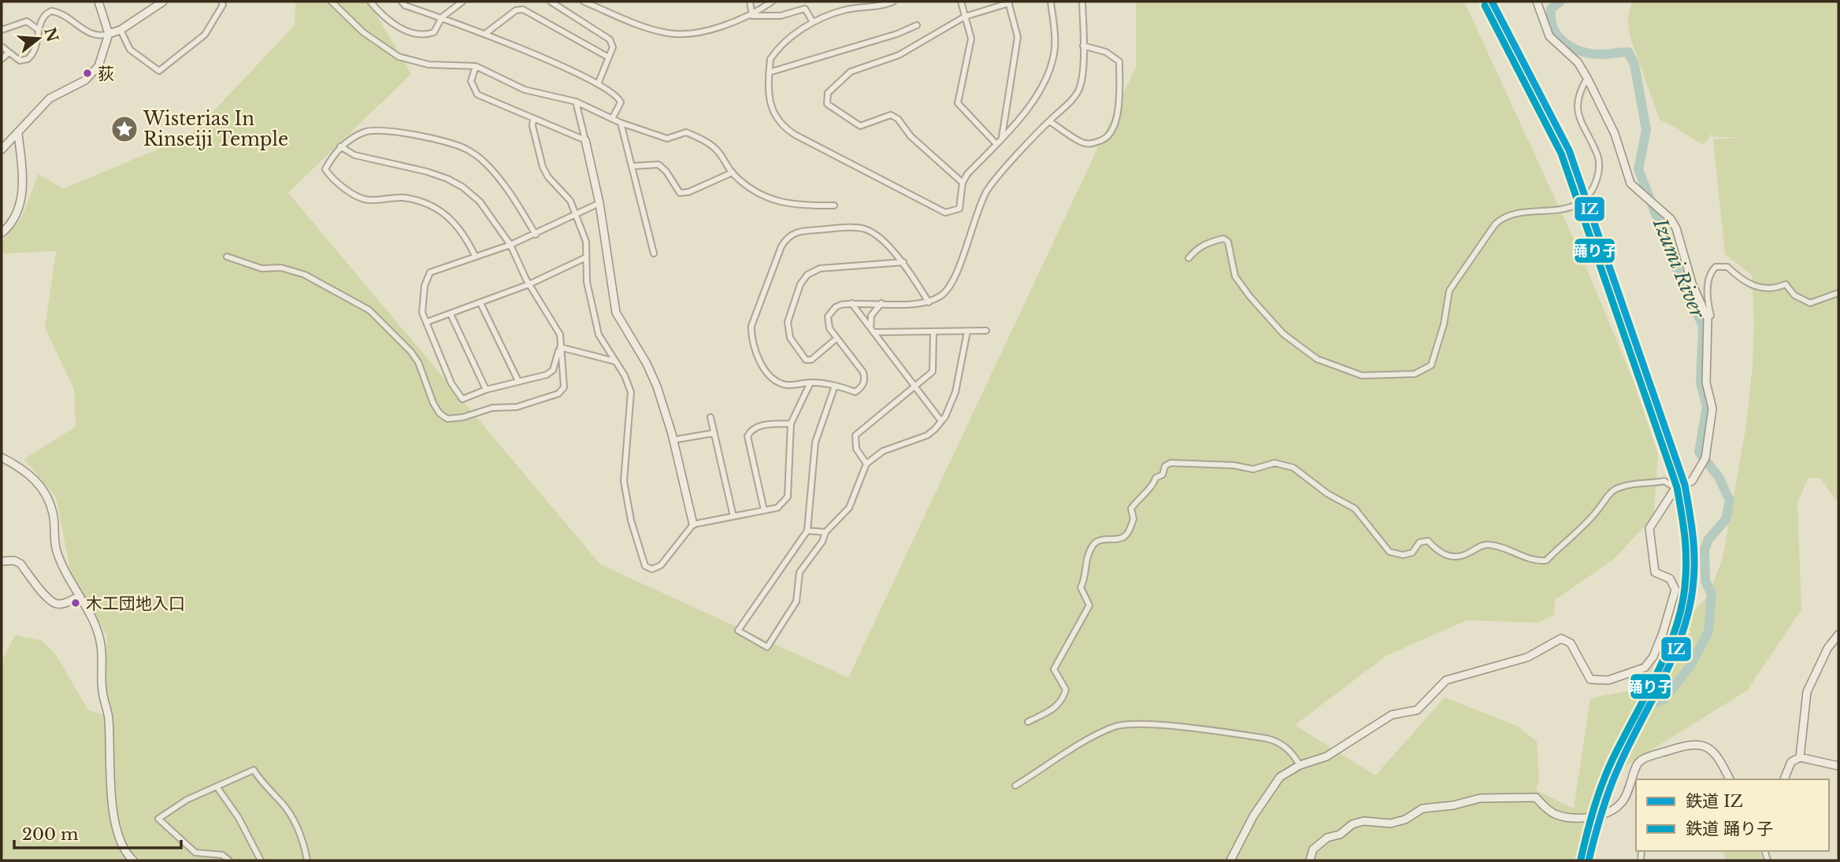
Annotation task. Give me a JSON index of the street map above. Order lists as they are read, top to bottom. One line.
{"water":["Izumi River"],"places":{"other":["荻","木工団地入口"],"place":["Wisterias In Rinseiji Temple"]},"lines":["rail line IZ","rail line 踊り子"],"legend":["鉄道 IZ","鉄道 踊り子"],"scale_bar":"200 m","north":"right"}
